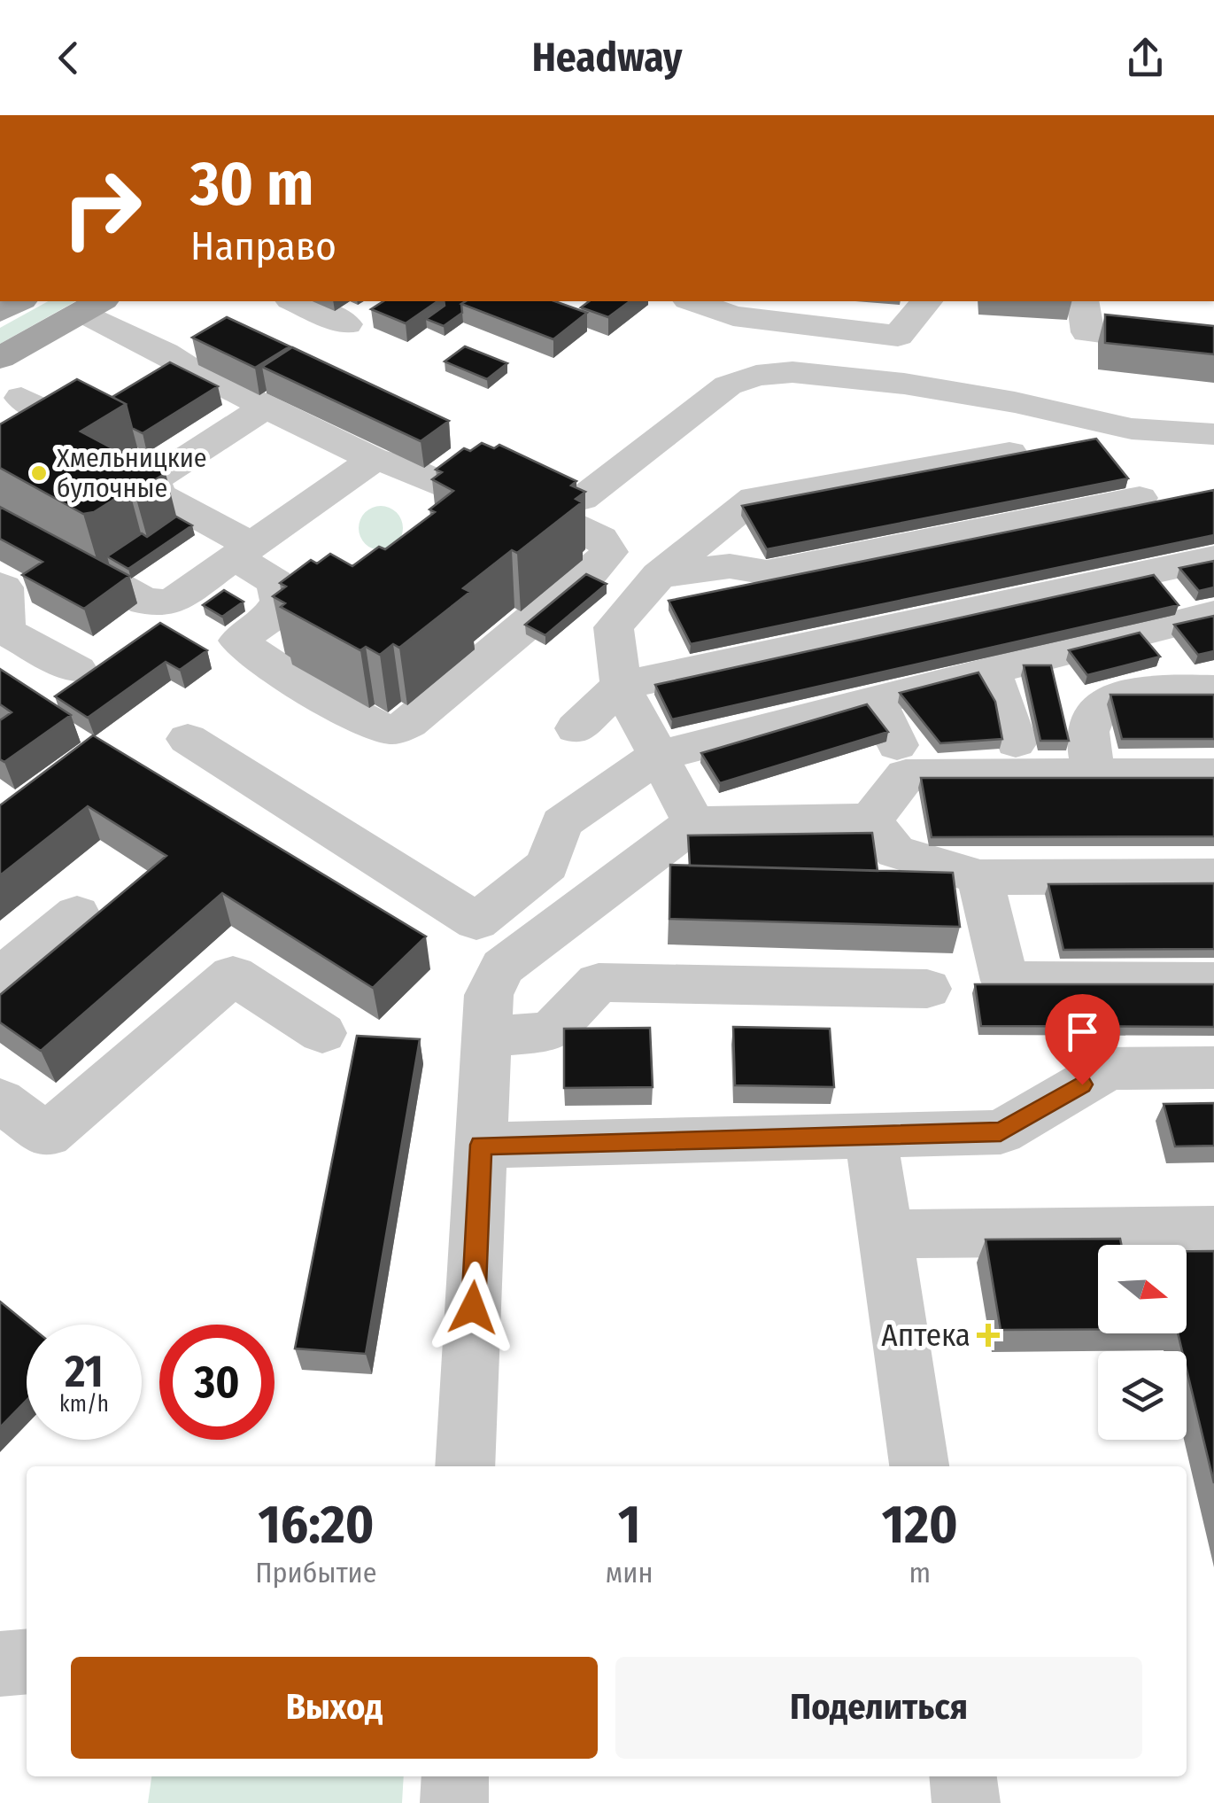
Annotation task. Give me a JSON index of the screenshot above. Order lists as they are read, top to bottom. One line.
{"places":{"other":["Хмельницкие булочные"],"health":["Аптека"]},"north":"right","page":{"header":"Headway","turn":["30 m","Направо"],"speed":"21 km/h","limit":"30","eta":["16:20","Прибытие","1","мин","120","m"],"buttons":["Выход","Поделиться"]}}
